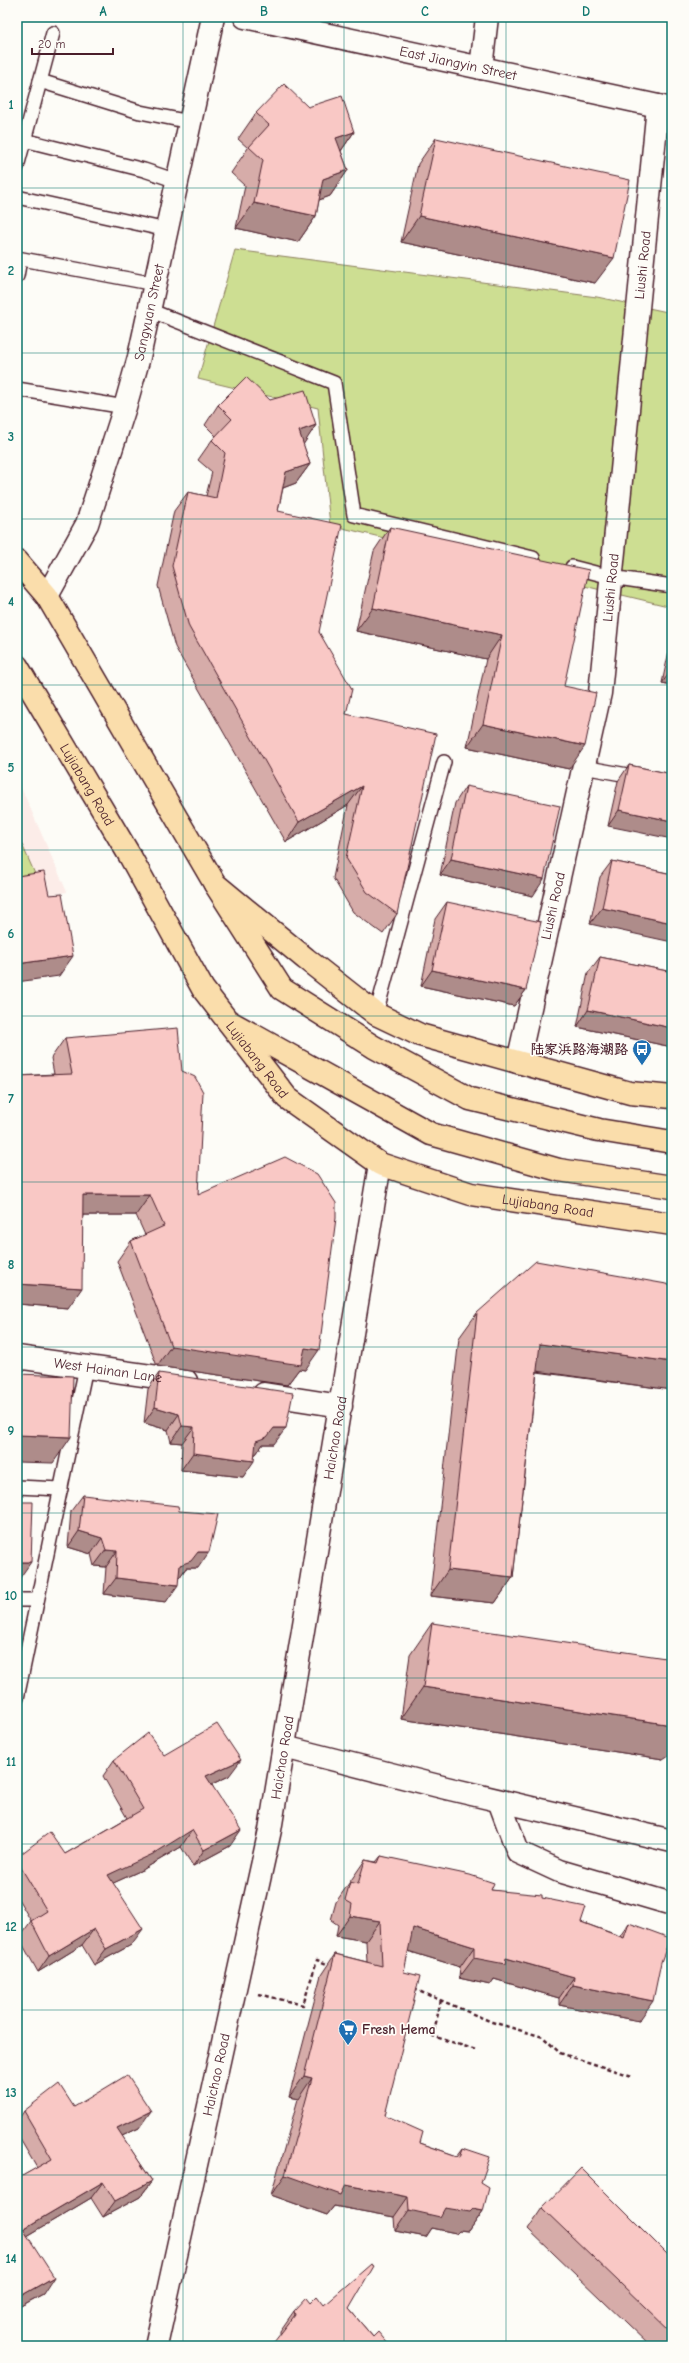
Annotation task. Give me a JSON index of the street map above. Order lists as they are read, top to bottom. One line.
{"streets":{"main road":["Lujiabang Road"],"street":["East Jiangyin Street","Liushi Road","Sangyuan Street","West Hainan Lane","Haichao Road"]},"crossings":[["East Jiangyin Street","Liushi Road"],["Lujiabang Road","Haichao Road"]],"places":{"bus stop":["陆家浜路海潮路"],"supermarket":["Fresh Hema"]},"scale_bar":"20 m","grid":{"columns":["A","B","C","D"],"rows":["1","2","3","4","5","6","7","8","9","10","11","12","13","14"]}}
